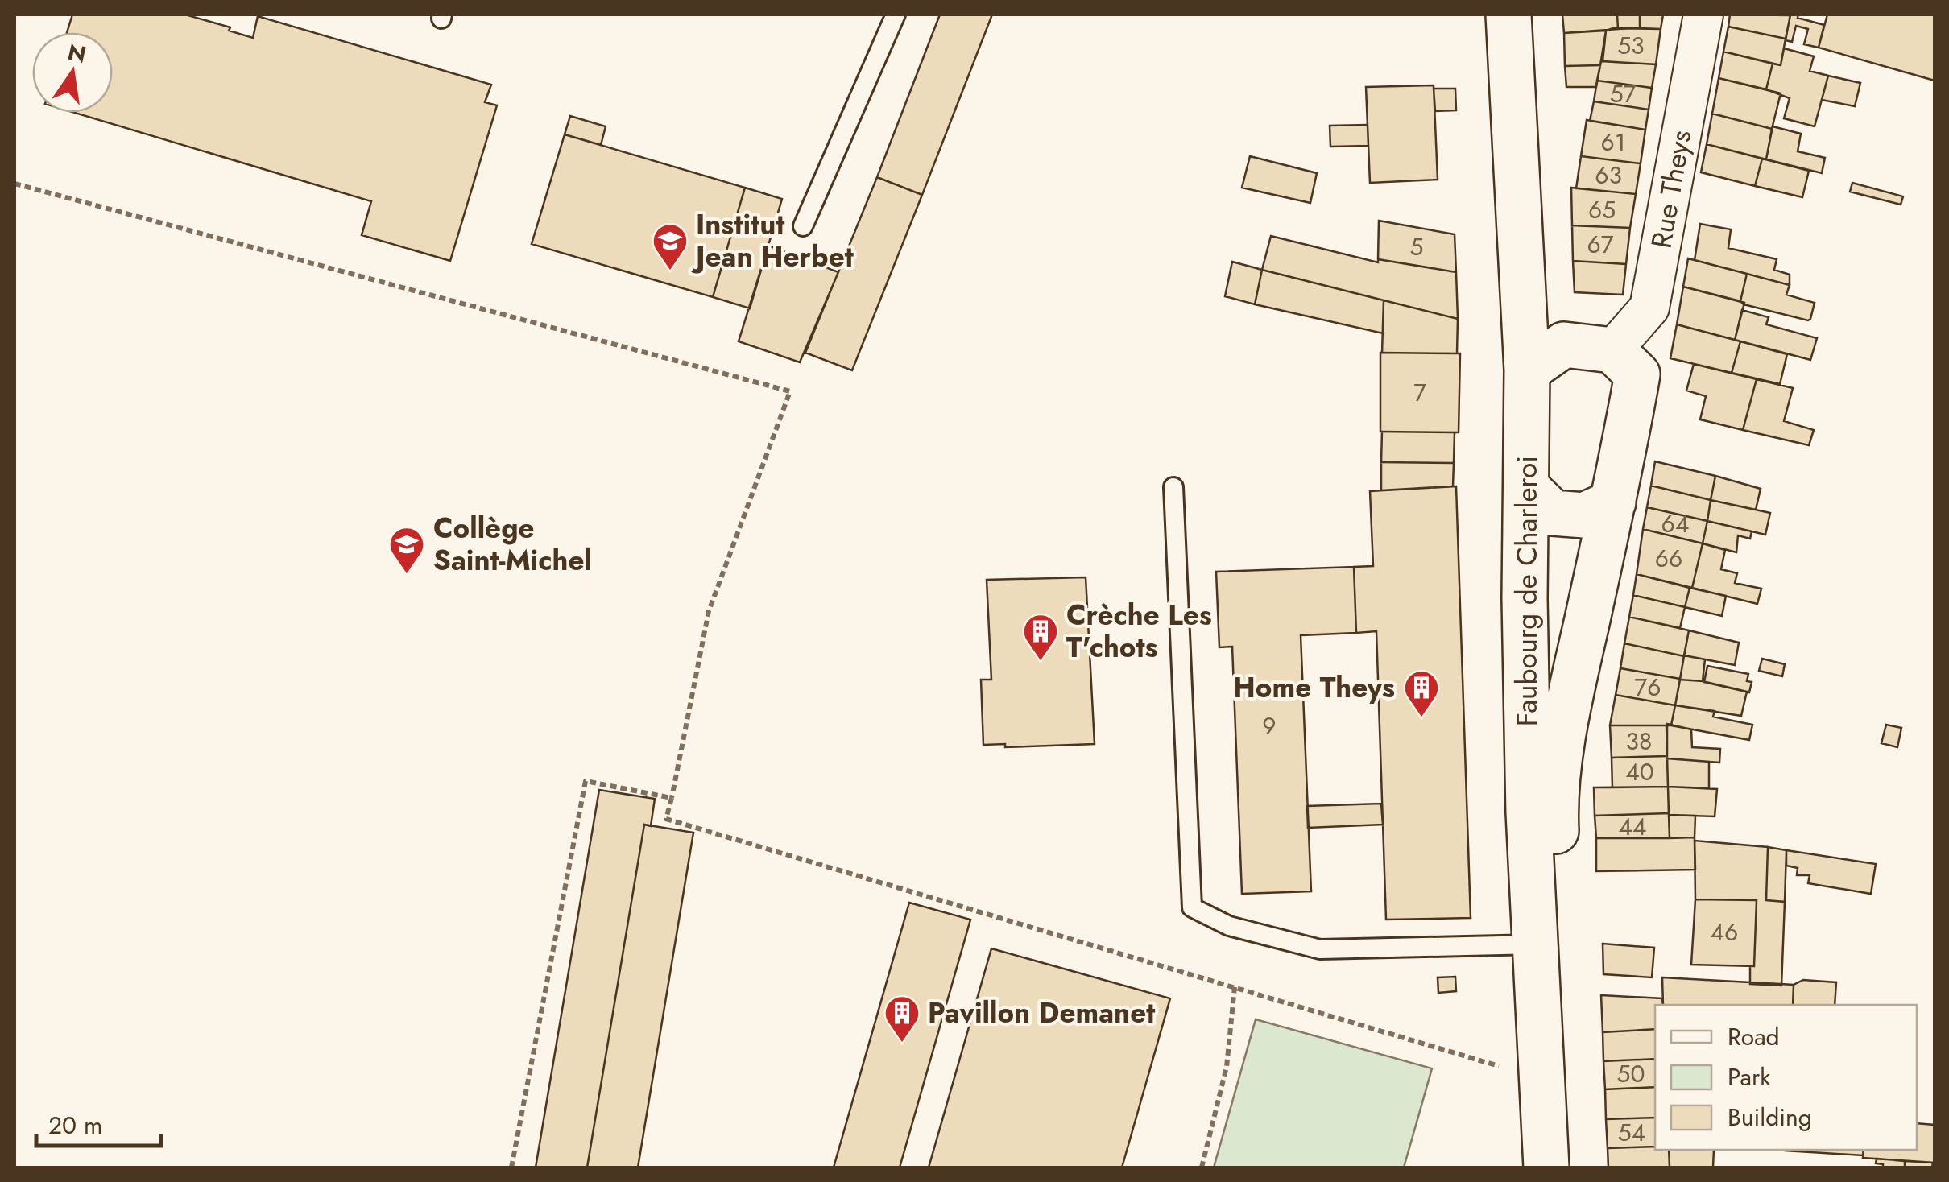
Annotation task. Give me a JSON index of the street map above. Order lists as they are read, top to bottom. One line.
{"streets":{"main road":["Faubourg de Charleroi"],"street":["Rue Theys"]},"places":{"school or university":["Institut Jean Herbet","Collège Saint-Michel"],"building":["Crèche Les T'chots","Home Theys","Pavillon Demanet"]},"house_numbers":["53","57","61","63","65","67","5","7","64","66","76","9","38","40","44","46","50","54"],"legend":["Road","Park","Building"],"scale_bar":"20 m","north":"top"}
